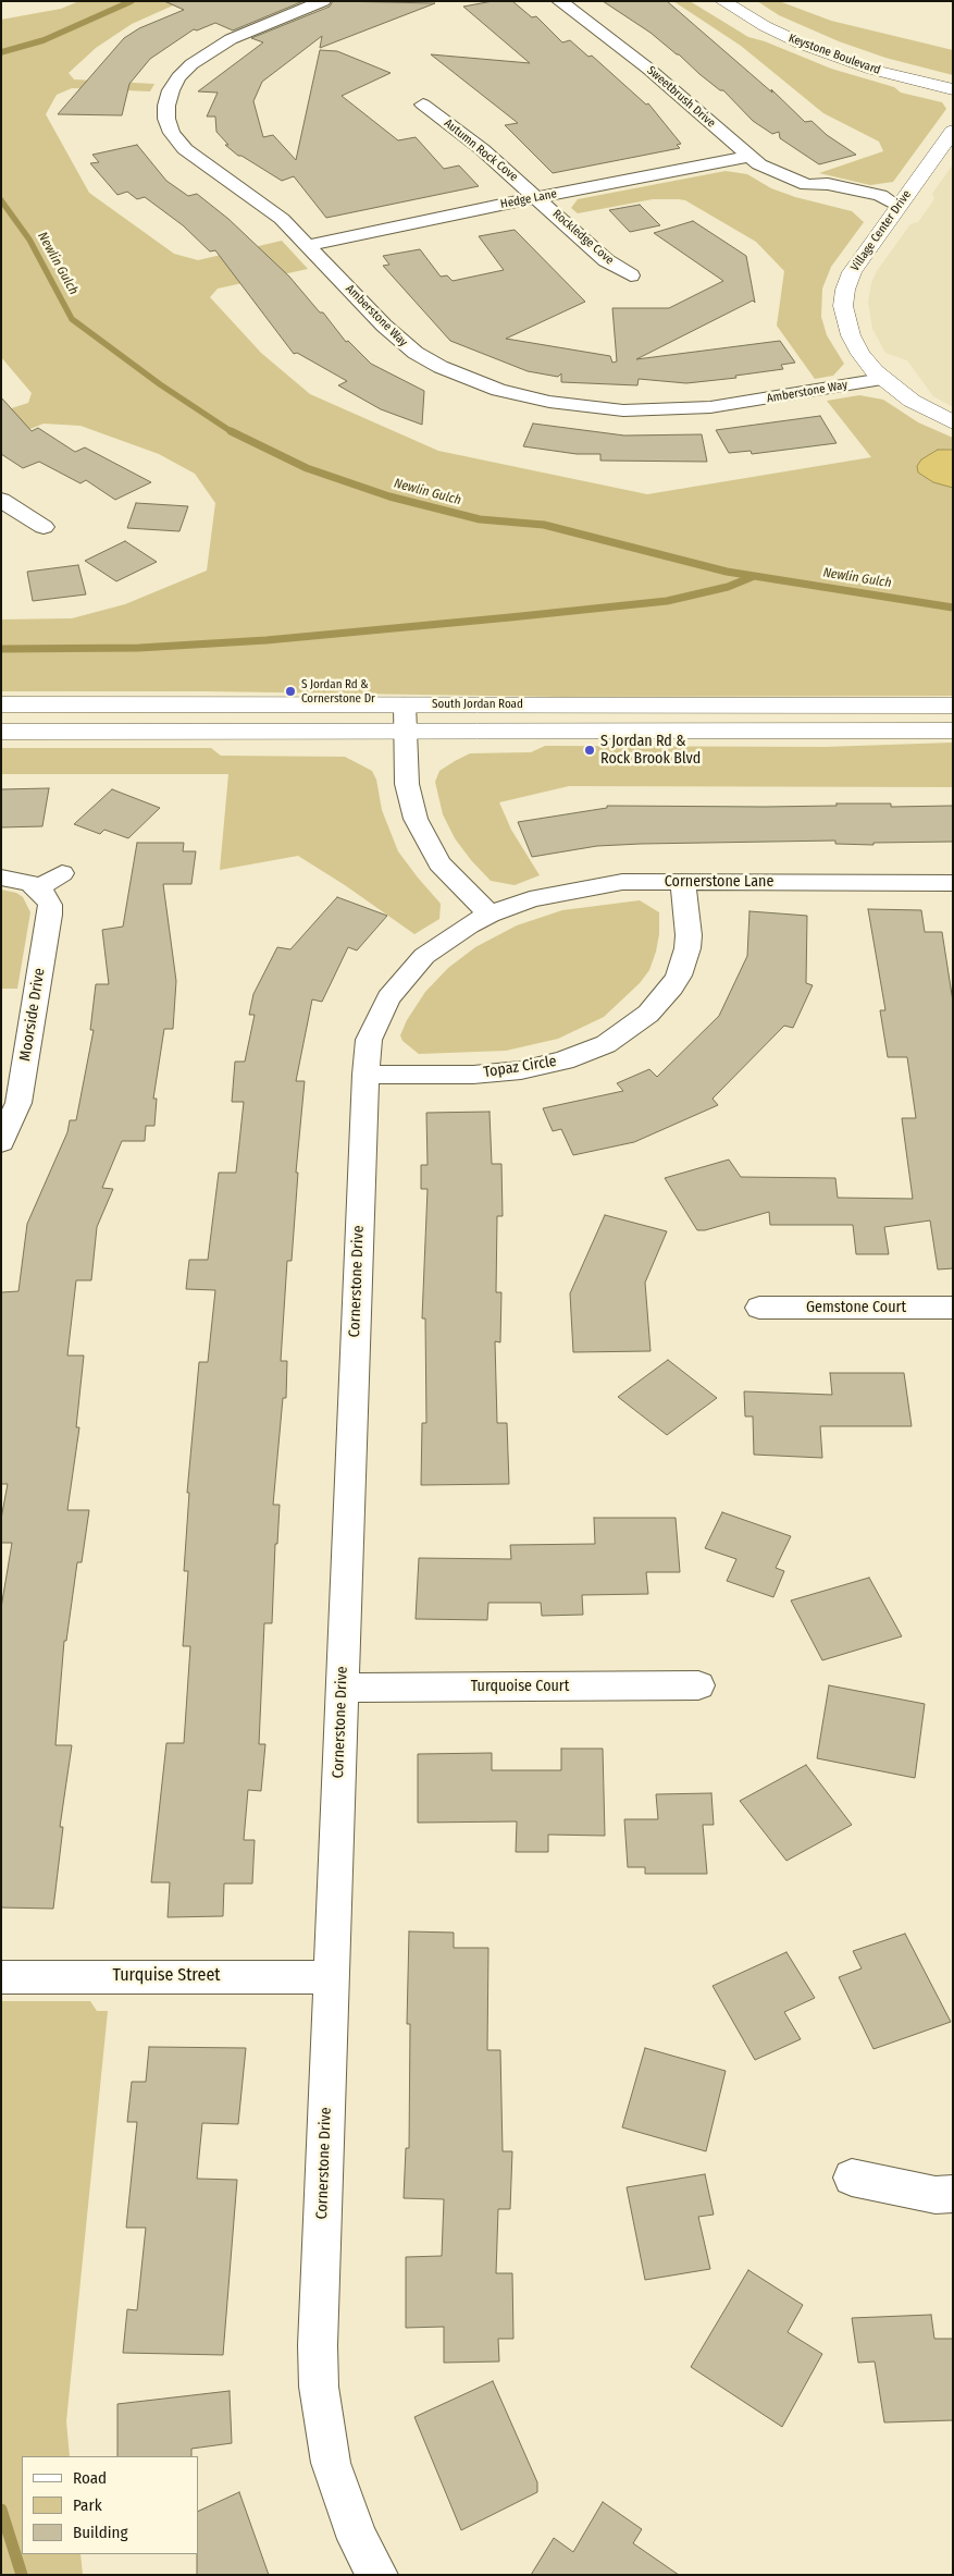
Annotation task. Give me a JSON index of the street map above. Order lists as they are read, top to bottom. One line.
{"streets":{"main road":["Keystone Boulevard","Village Center Drive","South Jordan Road"],"street":["Sweetbrush Drive","Autumn Rock Cove","Hedge Lane","Rockledge Cove","Amberstone Way","Cornerstone Lane","Moorside Drive","Topaz Circle","Cornerstone Drive","Gemstone Court","Turquoise Court","Turquise Street"]},"crossings":[["Sweetbrush Drive","Hedge Lane"],["Sweetbrush Drive","Village Center Drive"],["Autumn Rock Cove","Hedge Lane"],["Autumn Rock Cove","Rockledge Cove"],["Hedge Lane","Rockledge Cove"],["Hedge Lane","Amberstone Way"],["Village Center Drive","Amberstone Way"],["Cornerstone Lane","Topaz Circle"],["Cornerstone Lane","Cornerstone Drive"],["Topaz Circle","Cornerstone Drive"],["Cornerstone Drive","Turquoise Court"],["Cornerstone Drive","Turquise Street"]],"water":["Newlin Gulch"],"places":["S Jordan Rd & Cornerstone Dr","S Jordan Rd & Rock Brook Blvd"],"legend":["Road","Park","Building"]}
